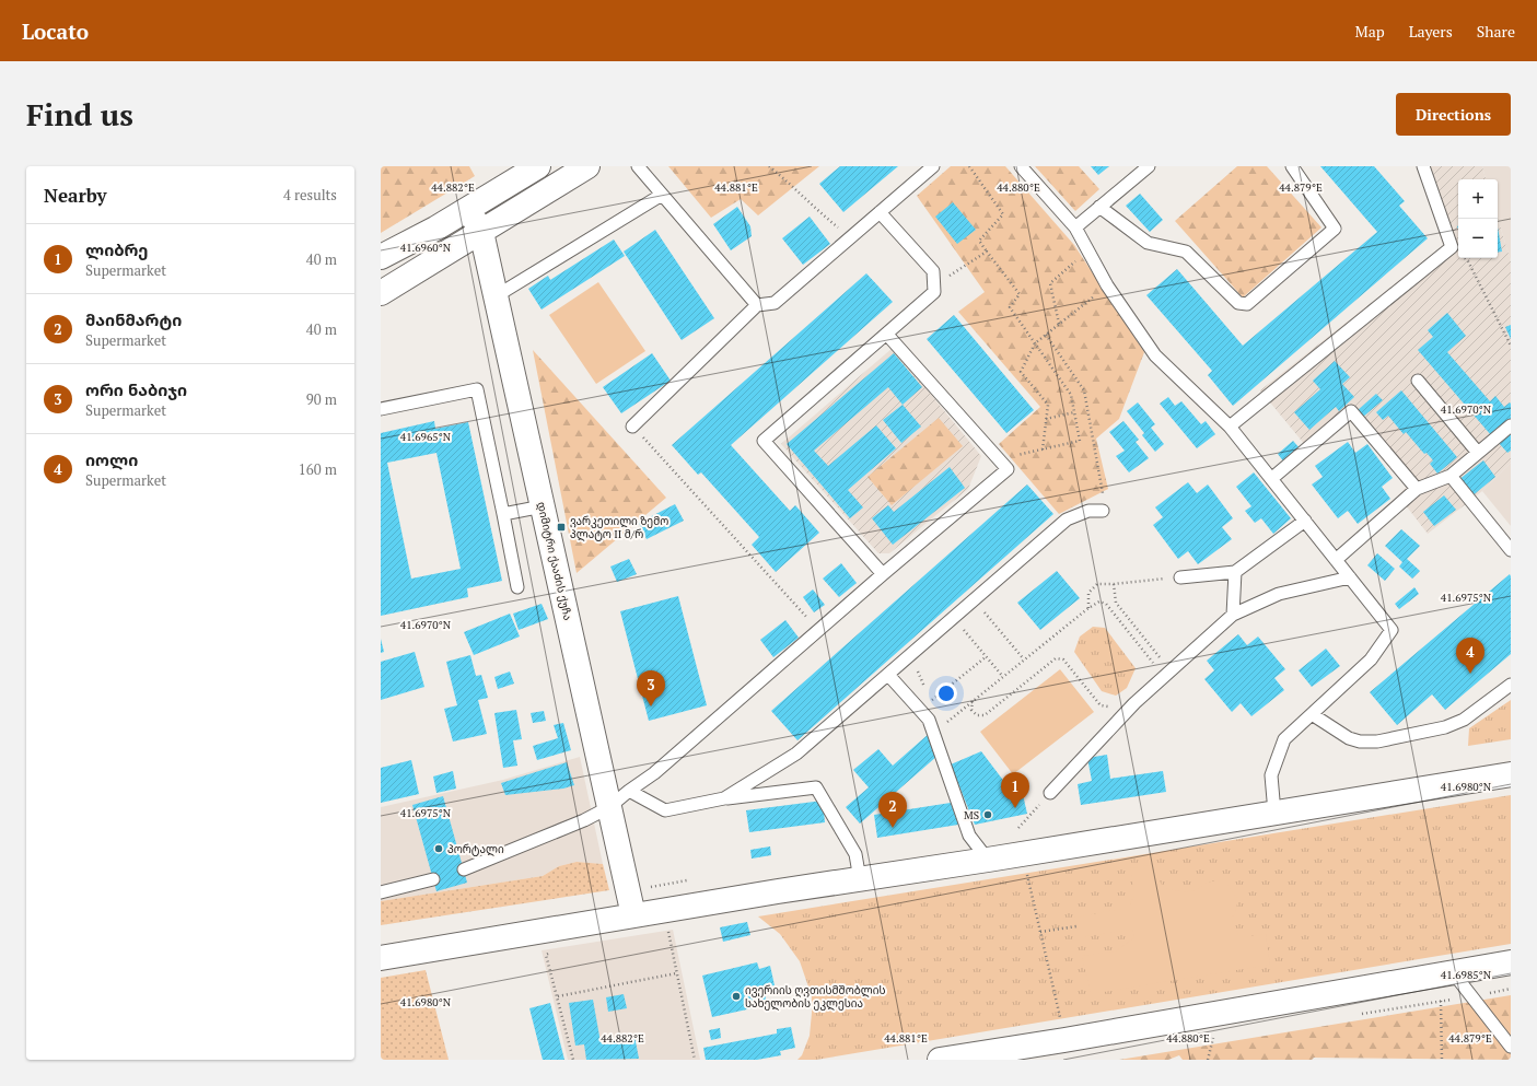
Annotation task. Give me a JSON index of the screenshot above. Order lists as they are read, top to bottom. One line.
{"streets":{"main road":["დიმიტრი ქააძის ქუჩა"]},"places":{"transit":["ვარკეთილი ზემო პლატო II მ/რ"],"other":["MS","პორტალი","ივერიის ღვთისმშობლის სახელობის ეკლესია"]},"page":{"header":"Locato","nav":["Map","Layers","Share"],"buttons":"Directions","title":"Find us","heading":["Nearby","4 results"],"map_buttons":["+","−"],"list":[{"mark":"1","name":"ლიბრე","note":"Supermarket","value":"40 m"},{"mark":"2","name":"მაინმარტი","note":"Supermarket","value":"40 m"},{"mark":"3","name":"ორი ნაბიჯი","note":"Supermarket","value":"90 m"},{"mark":"4","name":"იოლი","note":"Supermarket","value":"160 m"}],"pins":["4","3","1","2"]},"coordinates":["44.882°E","44.881°E","44.880°E","44.879°E","41.6960°N","41.6970°N","41.6965°N","41.6975°N","41.6980°N","41.6985°N"]}
